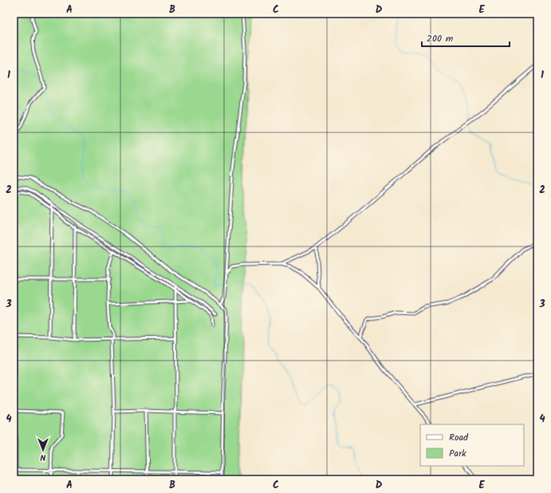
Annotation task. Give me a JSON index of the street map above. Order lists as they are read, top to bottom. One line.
{"legend":["Road","Park"],"scale_bar":"200 m","north":"bottom","grid":{"columns":["A","B","C","D","E"],"rows":["1","2","3","4"]}}
